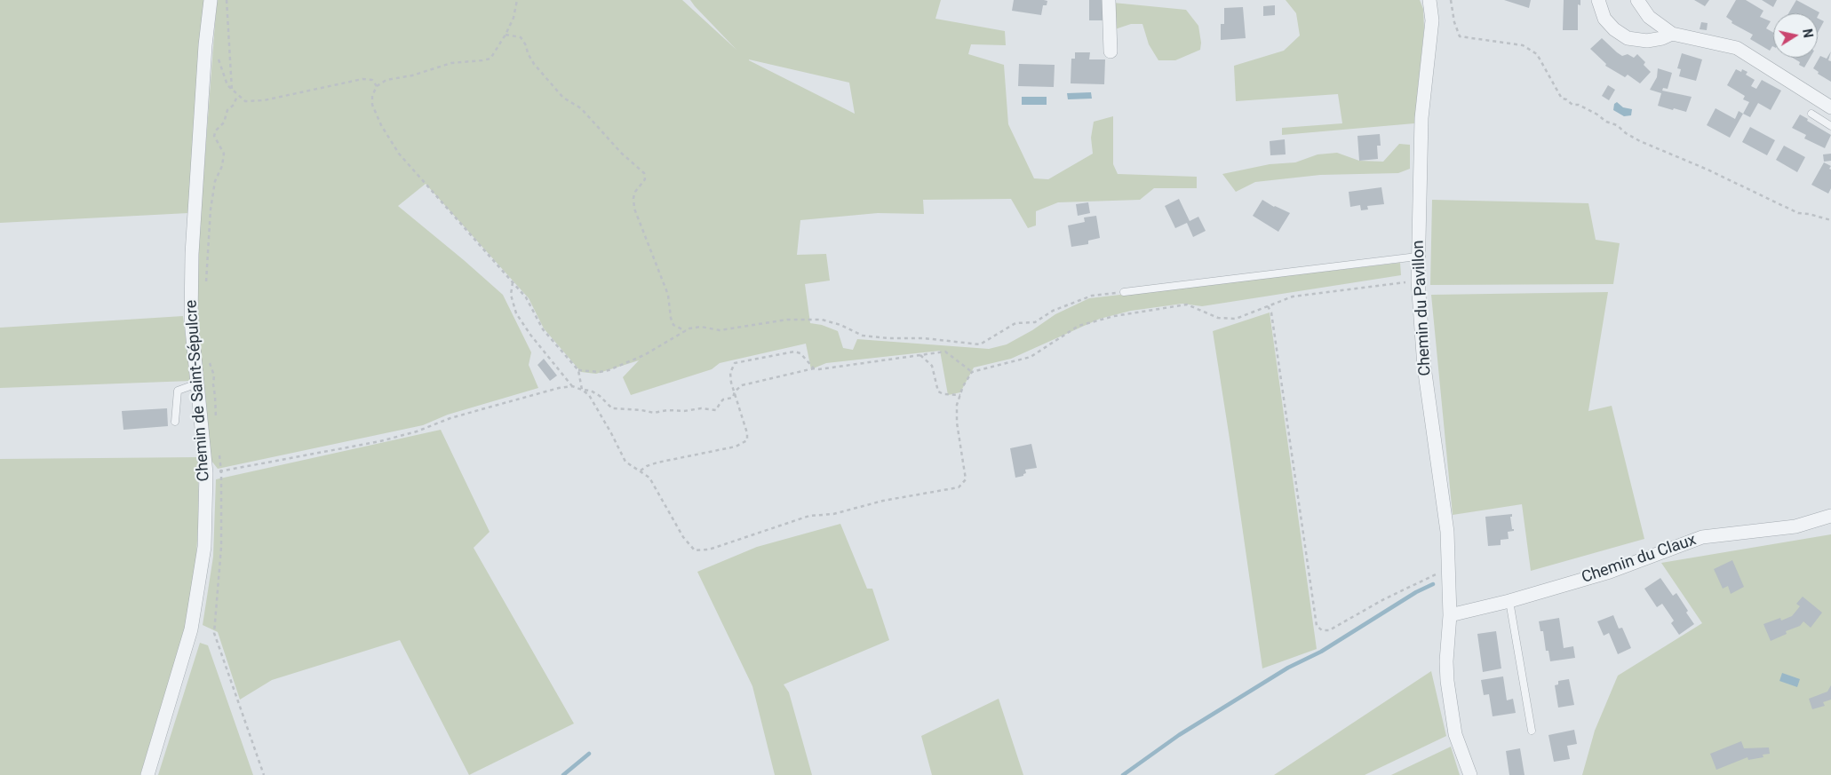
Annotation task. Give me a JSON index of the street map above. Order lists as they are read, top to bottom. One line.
{"streets":{"street":["Chemin du Pavillon","Chemin de Saint-Sépulcre","Chemin du Claux"]},"crossings":[["Chemin du Pavillon","Chemin du Claux"]],"north":"right"}
